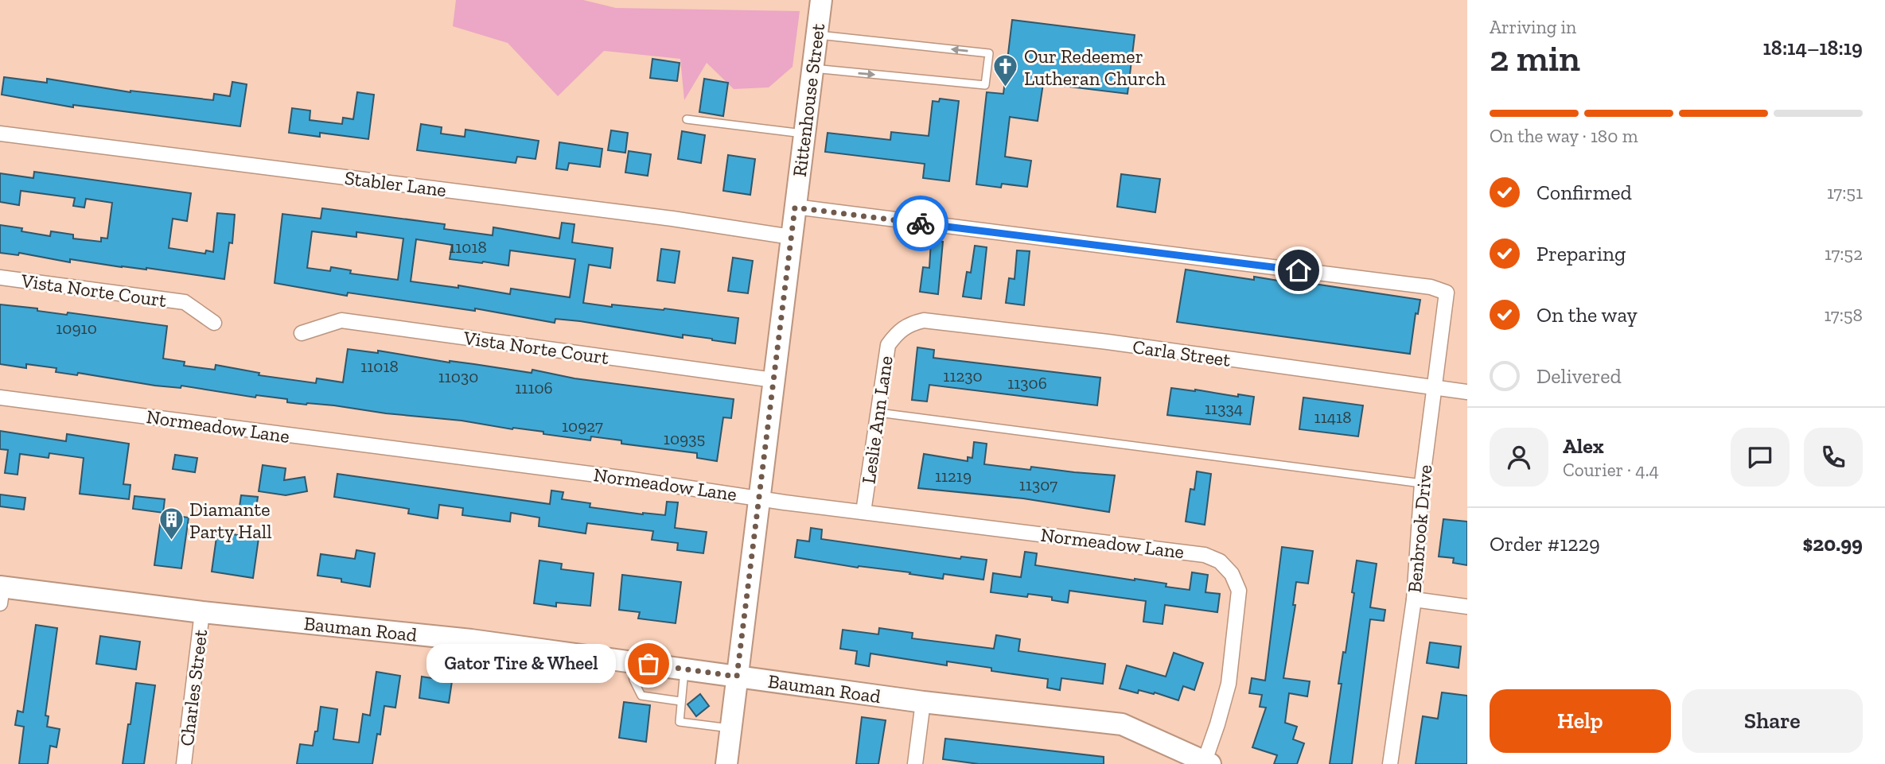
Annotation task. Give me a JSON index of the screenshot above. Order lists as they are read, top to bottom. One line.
{"streets":{"street":["Rittenhouse Street","Stabler Lane","Vista Norte Court","Carla Street","Leslie Ann Lane","Normeadow Lane","Benbrook Drive","Bauman Road","Charles Street"]},"crossings":[["Rittenhouse Street","Stabler Lane"],["Rittenhouse Street","Vista Norte Court"],["Rittenhouse Street","Normeadow Lane"],["Rittenhouse Street","Benbrook Drive"],["Rittenhouse Street","Bauman Road"],["Carla Street","Leslie Ann Lane"],["Carla Street","Benbrook Drive"],["Leslie Ann Lane","Normeadow Lane"],["Normeadow Lane","Bauman Road"],["Bauman Road","Charles Street"]],"places":{"church":["Our Redeemer Lutheran Church"],"building":["Diamante Party Hall"],"other":["Gator Tire & Wheel"]},"house_numbers":["11018","10910","11018","11230","11030","11306","11106","11334","11418","10927","10935","11219","11307"],"page":{"heading":["2 min","Arriving in","18:14–18:19"],"panel":["Alex","Courier · 4.4","Order #1229","$20.99"],"bar":"On the way · 180 m","list":[["Confirmed","17:51"],["Preparing","17:52"],["On the way","17:58"],"Delivered"],"bubble":"Gator Tire & Wheel","buttons":["Help","Share"]}}
